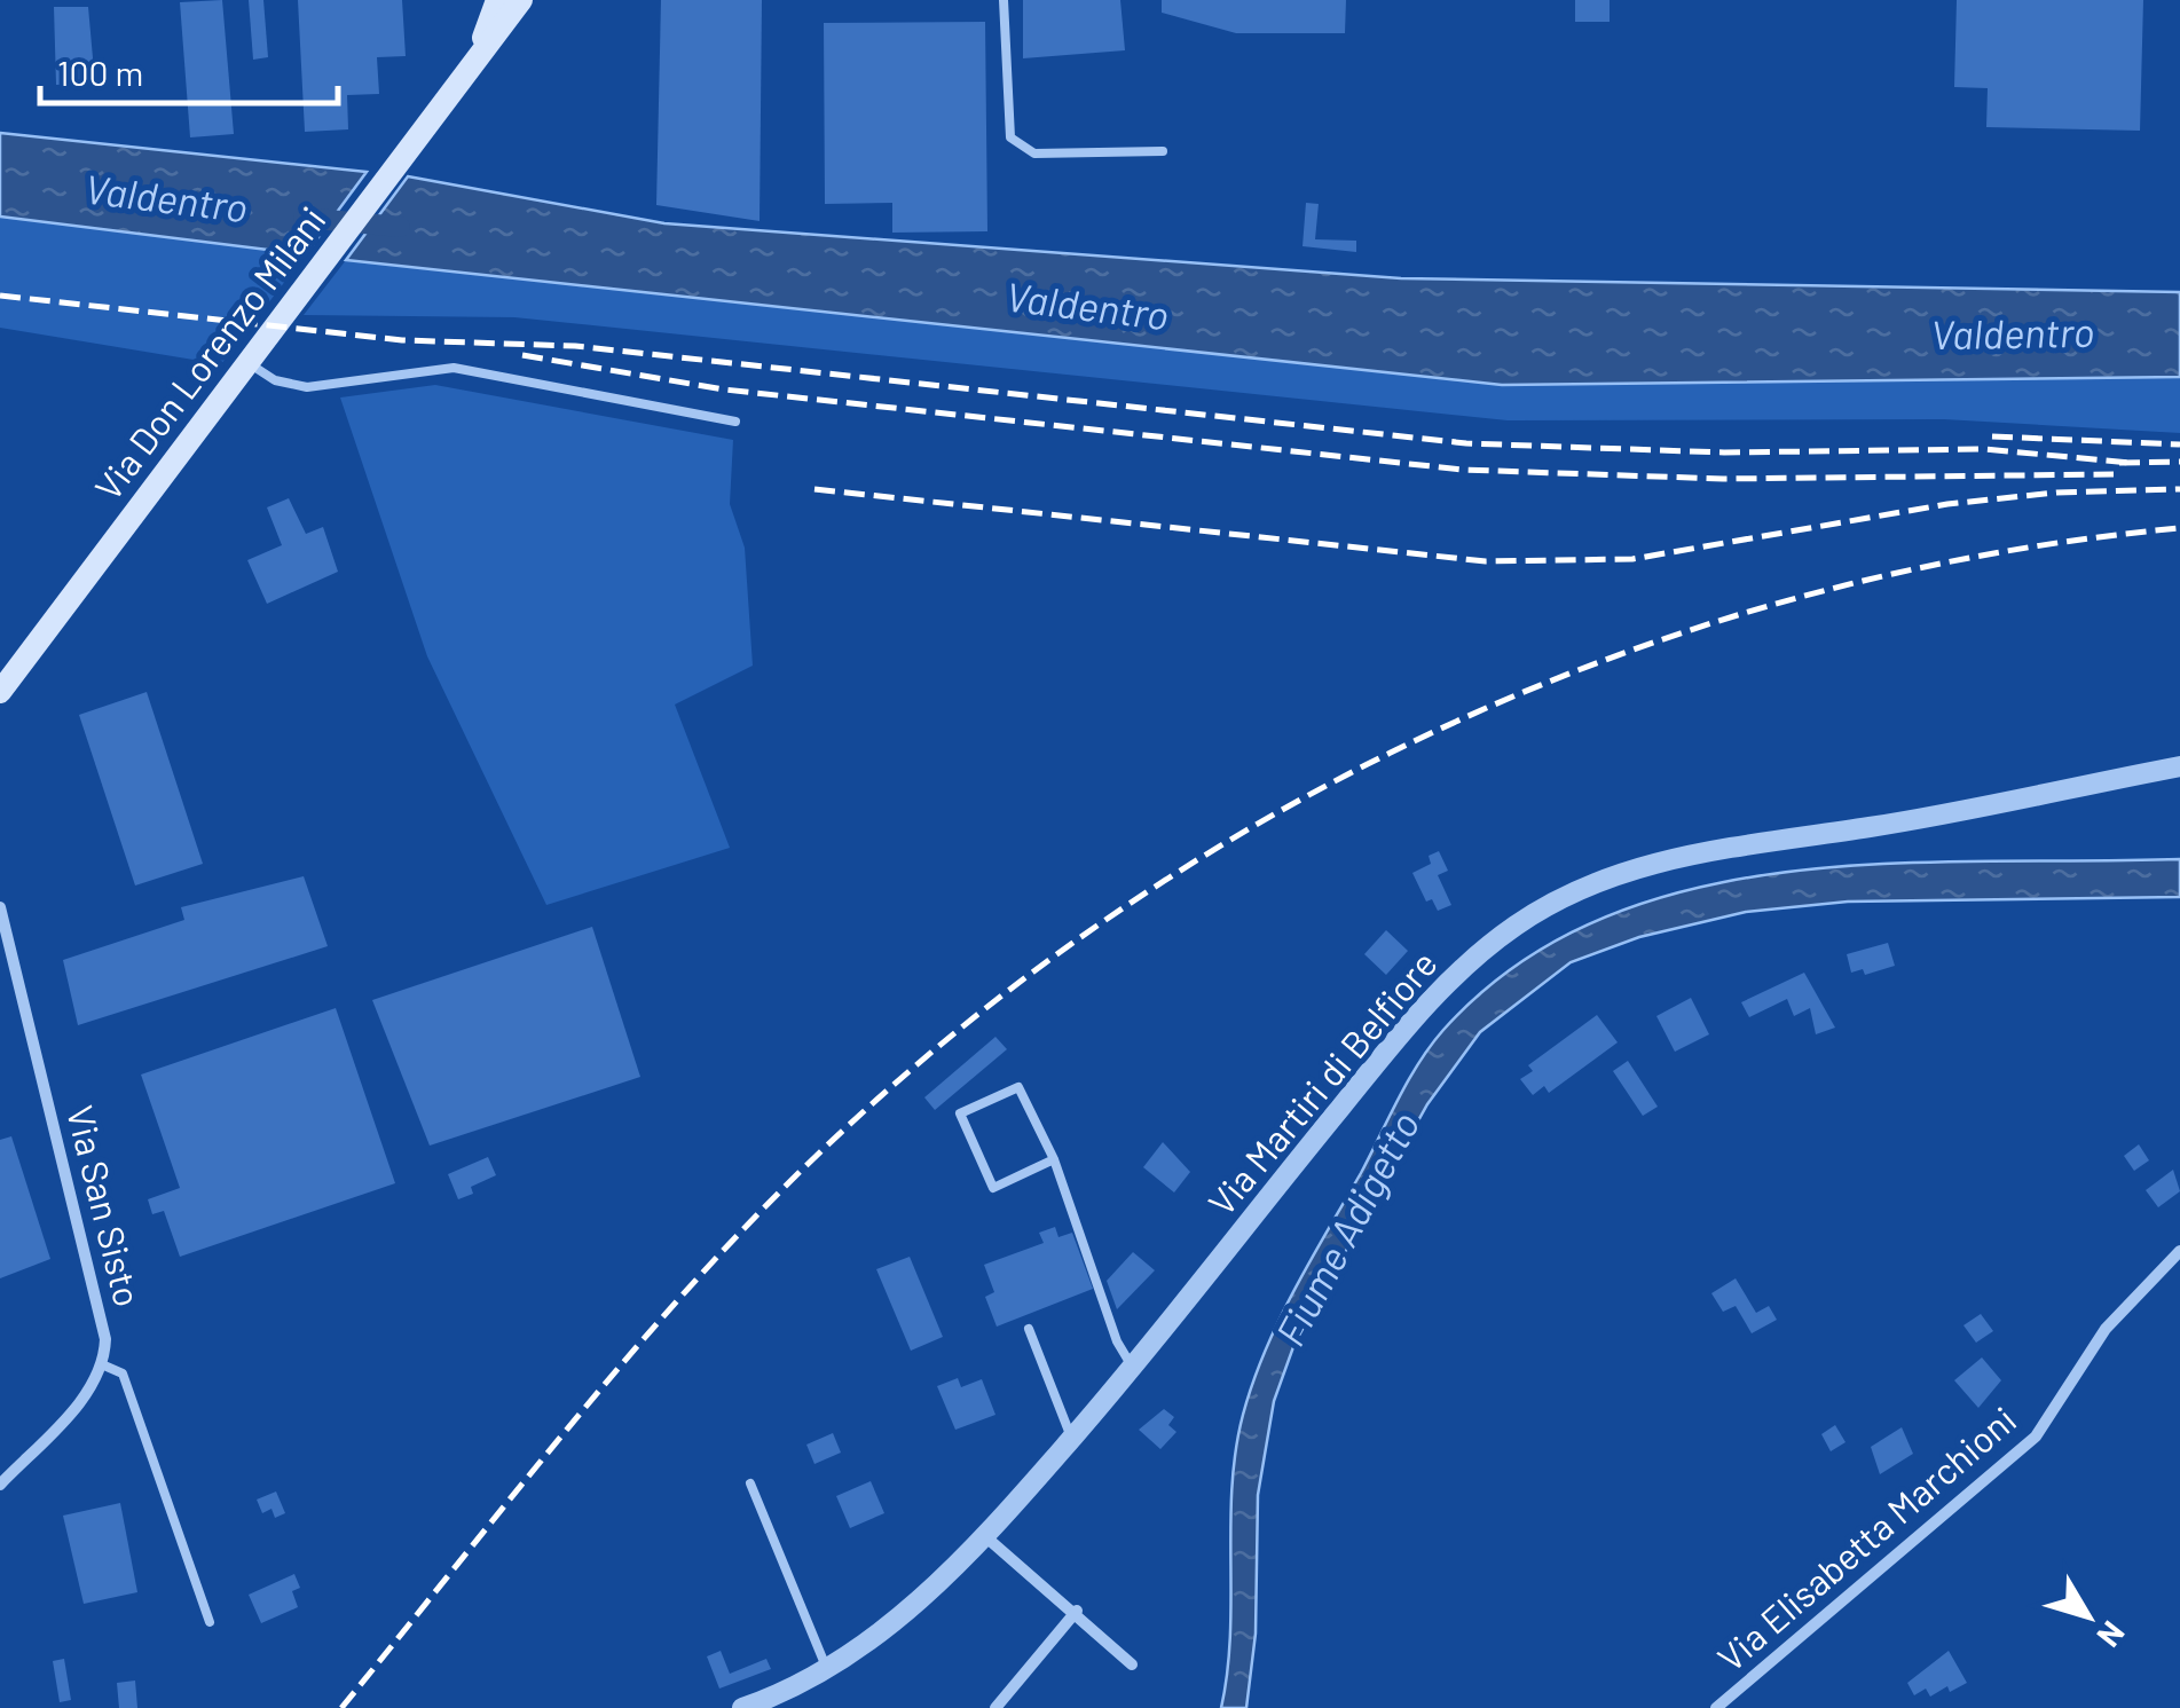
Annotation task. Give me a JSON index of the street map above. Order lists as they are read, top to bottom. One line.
{"streets":{"main road":["Via Don Lorenzo Milani"],"street":["Via Martiri di Belfiore","Via San Sisto","Via Elisabetta Marchioni"]},"water":["Valdentro","Fiume Adigetto"],"scale_bar":"100 m","north":"bottom right"}
